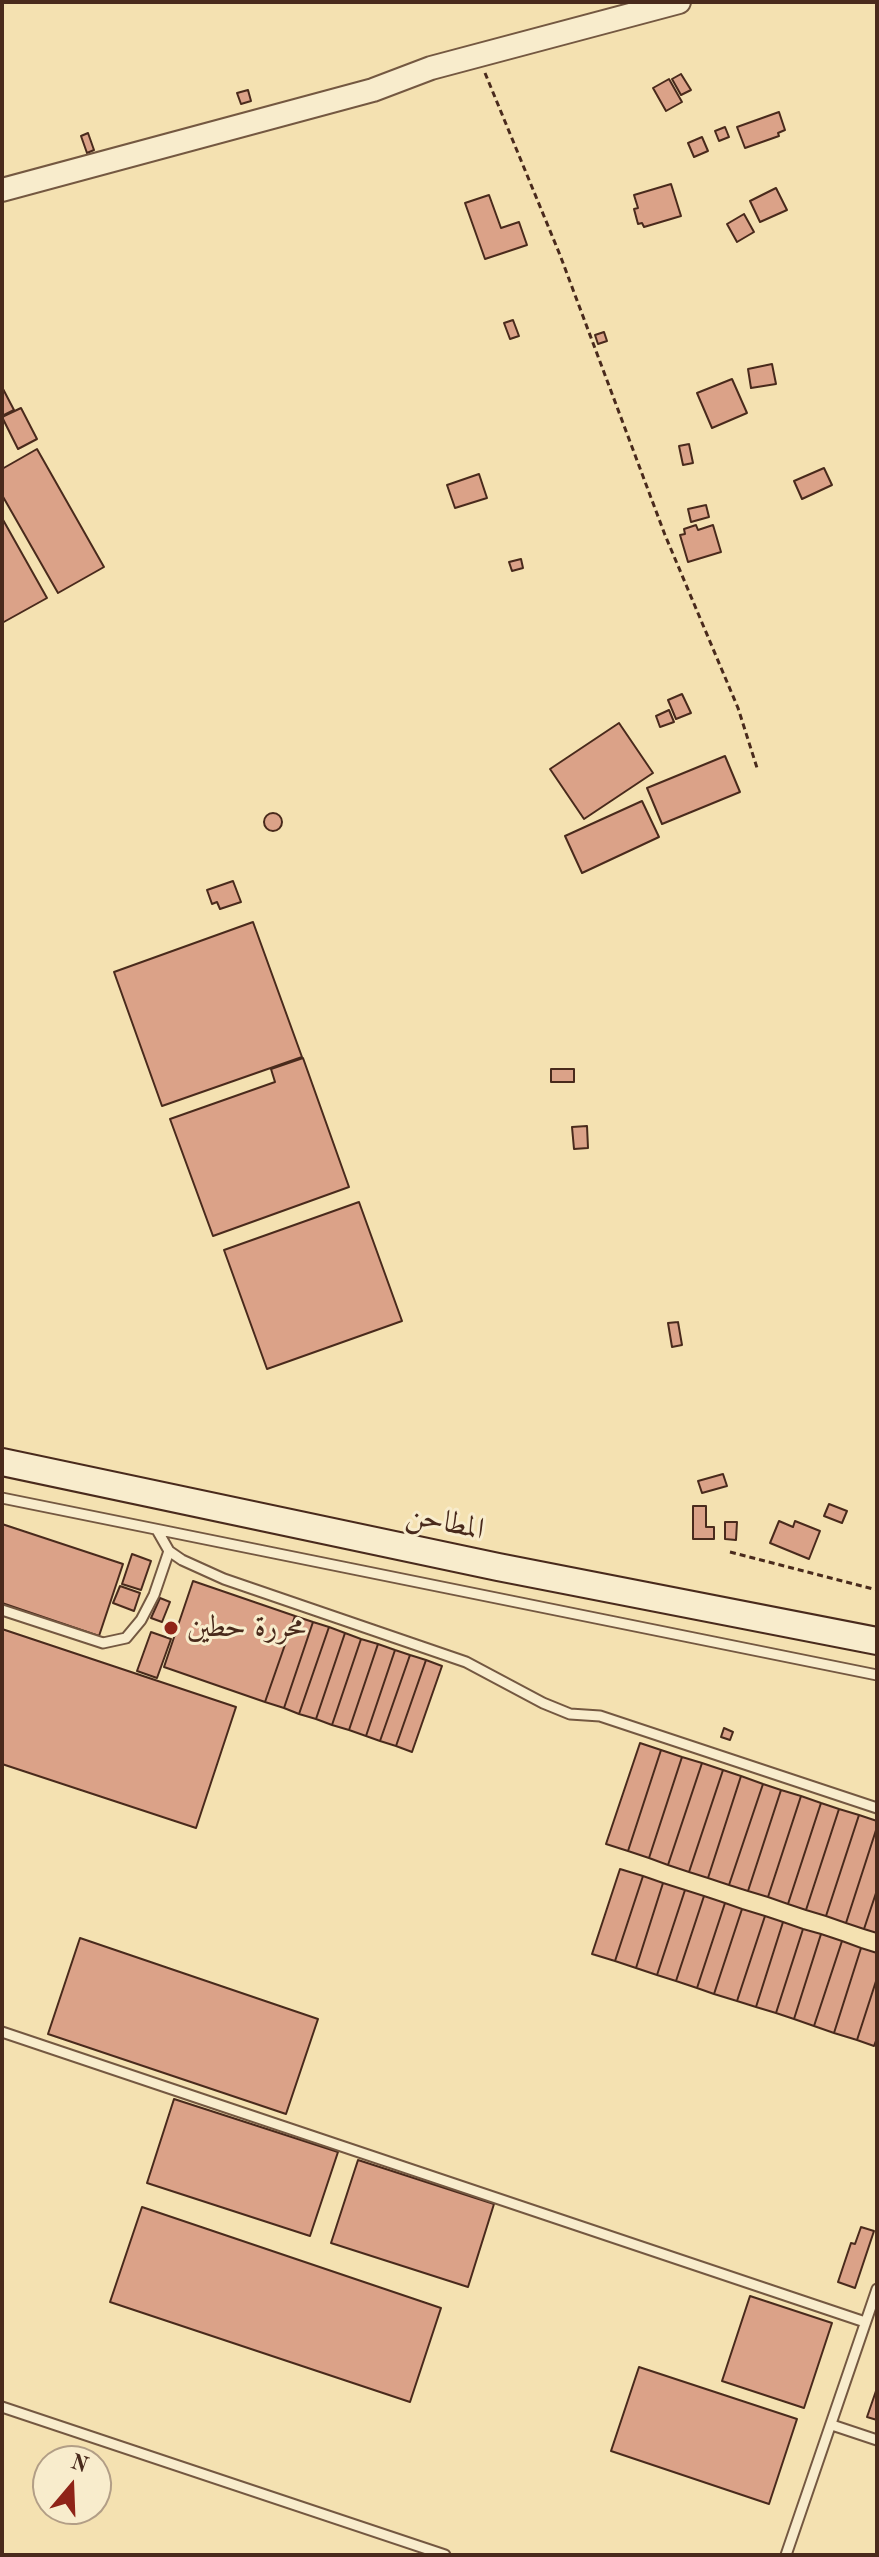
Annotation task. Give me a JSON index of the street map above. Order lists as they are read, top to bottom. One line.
{"streets":{"main road":["المطاحن"]},"places":["محررة حطين"],"north":"top"}
